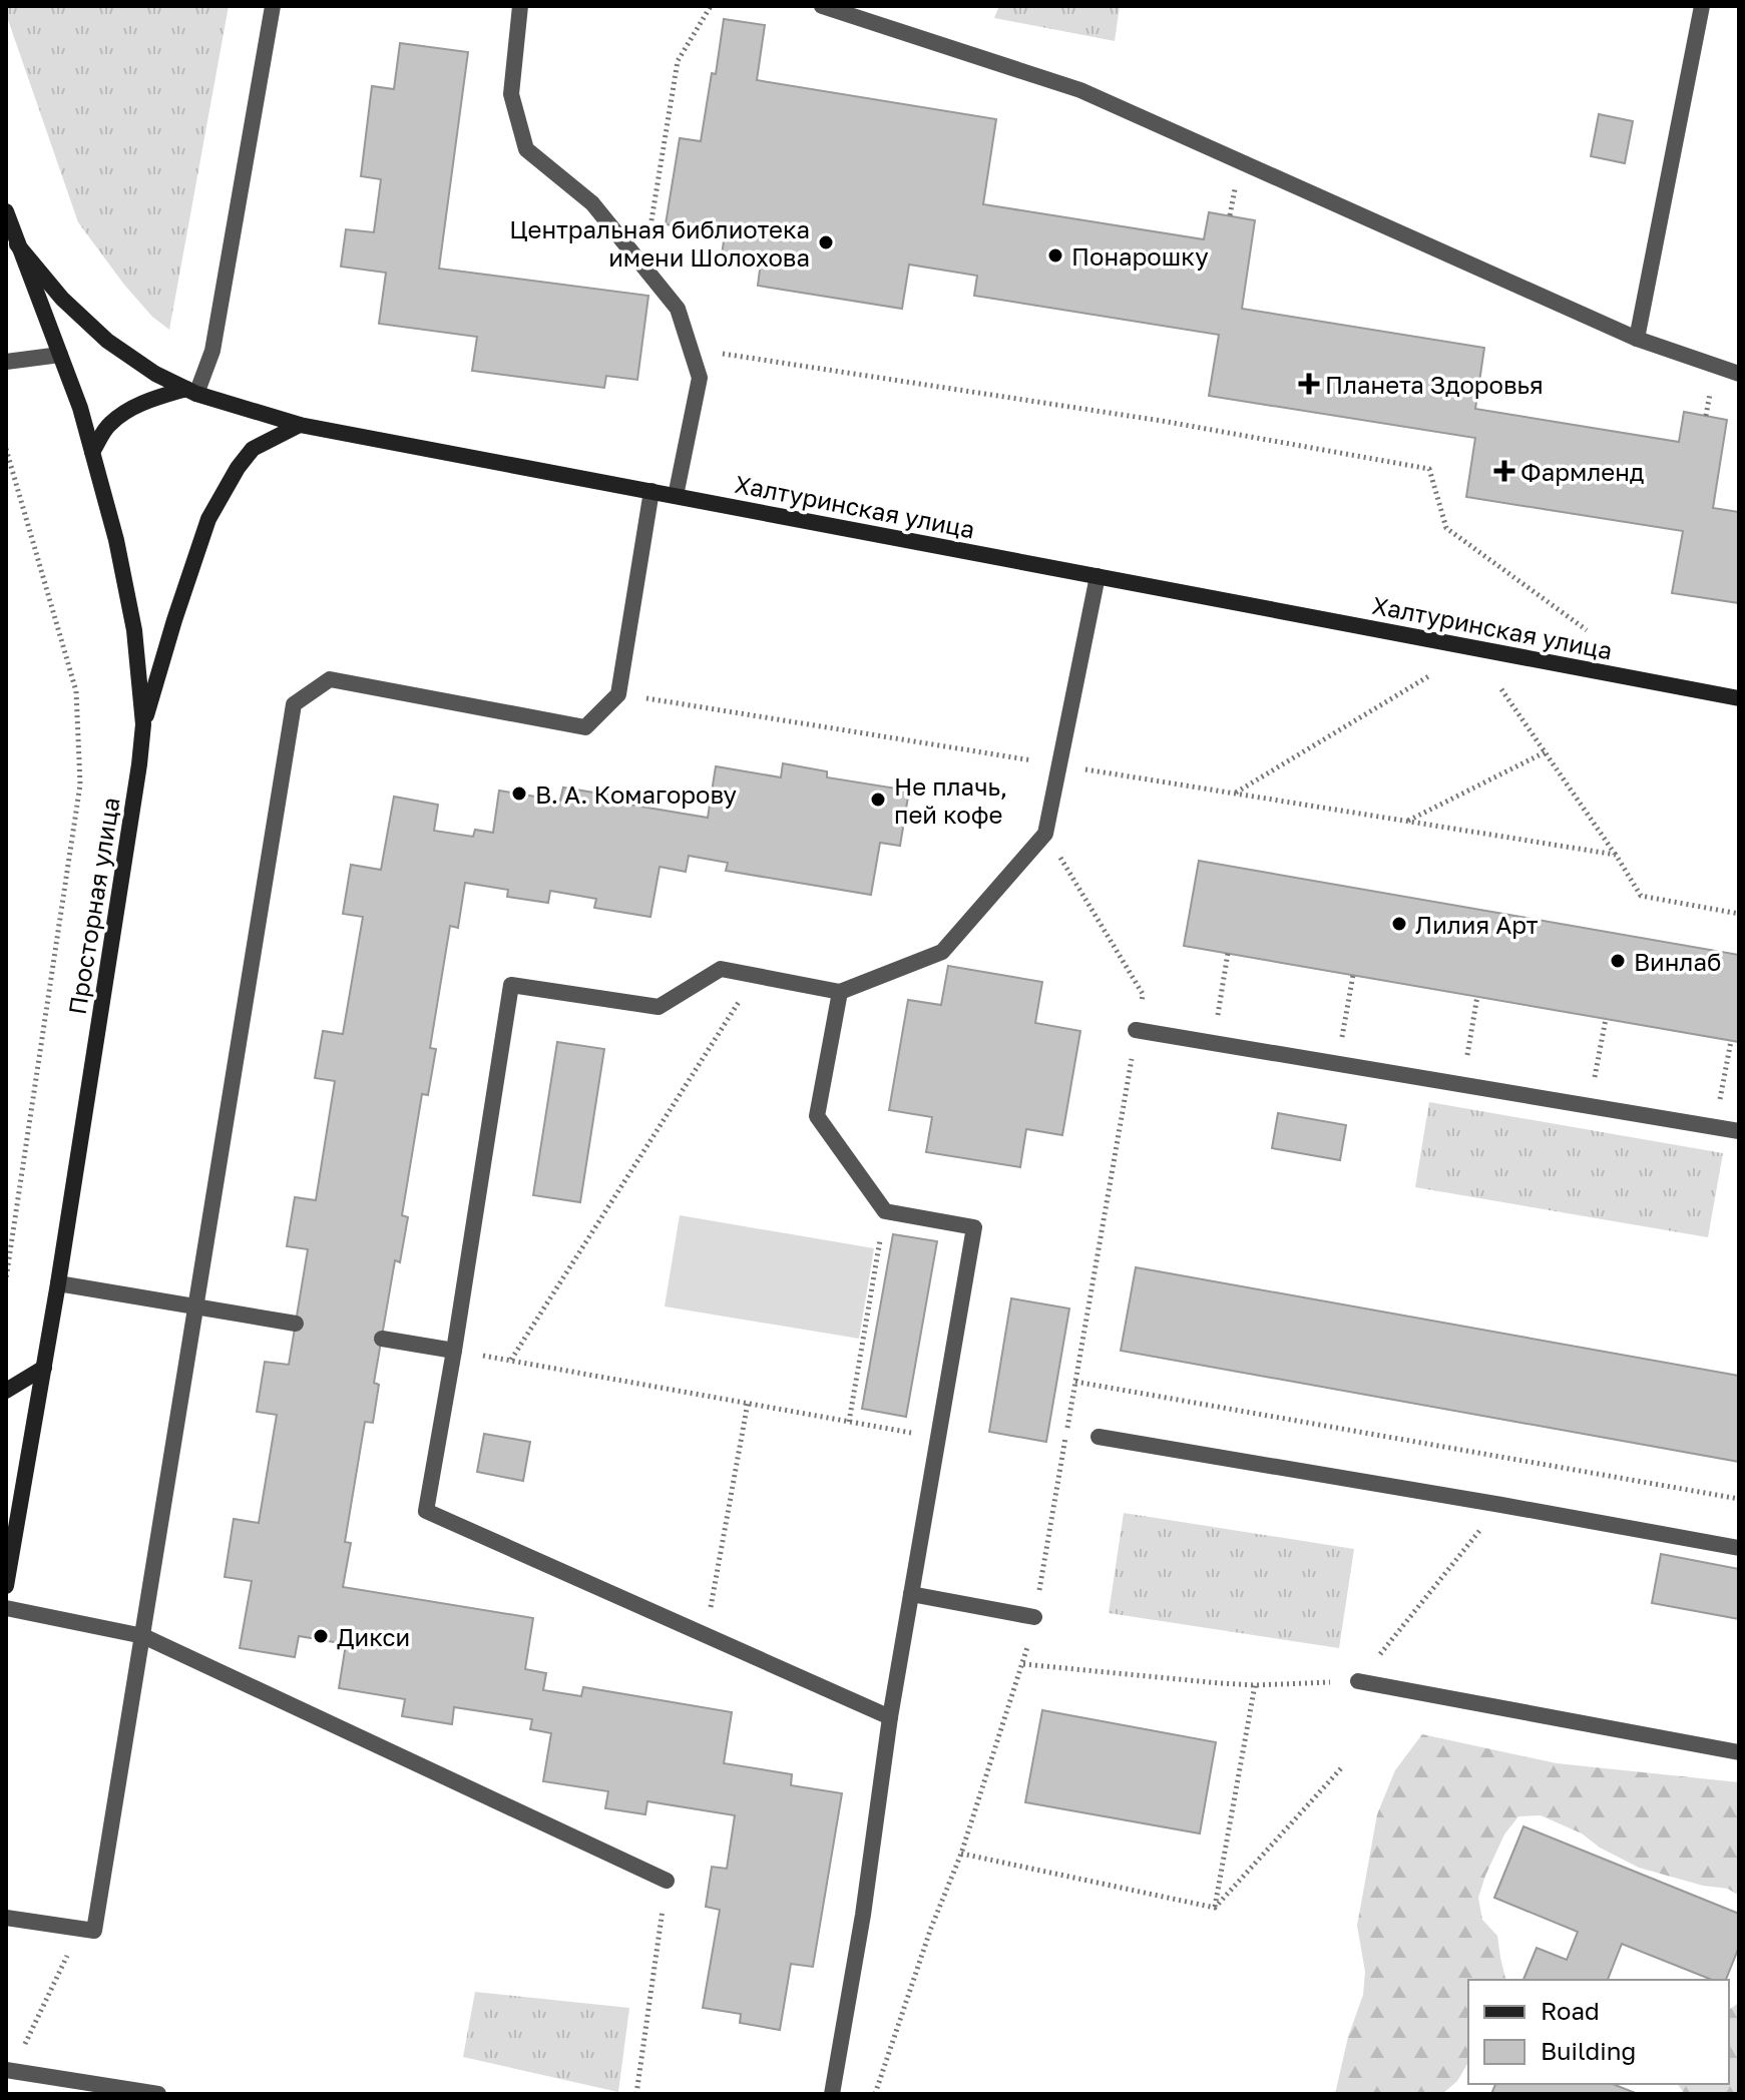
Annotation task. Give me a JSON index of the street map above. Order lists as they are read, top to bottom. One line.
{"streets":{"street":["Халтуринская улица","Просторная улица"]},"crossings":[["Халтуринская улица","Просторная улица"]],"places":{"other":["Центральная библиотека имени Шолохова","Понарошку","В. А. Комагорову","Не плачь, пей кофе","Лилия Арт","Винлаб","Дикси"],"health":["Планета Здоровья","Фармленд"]},"legend":["Road","Building"]}
